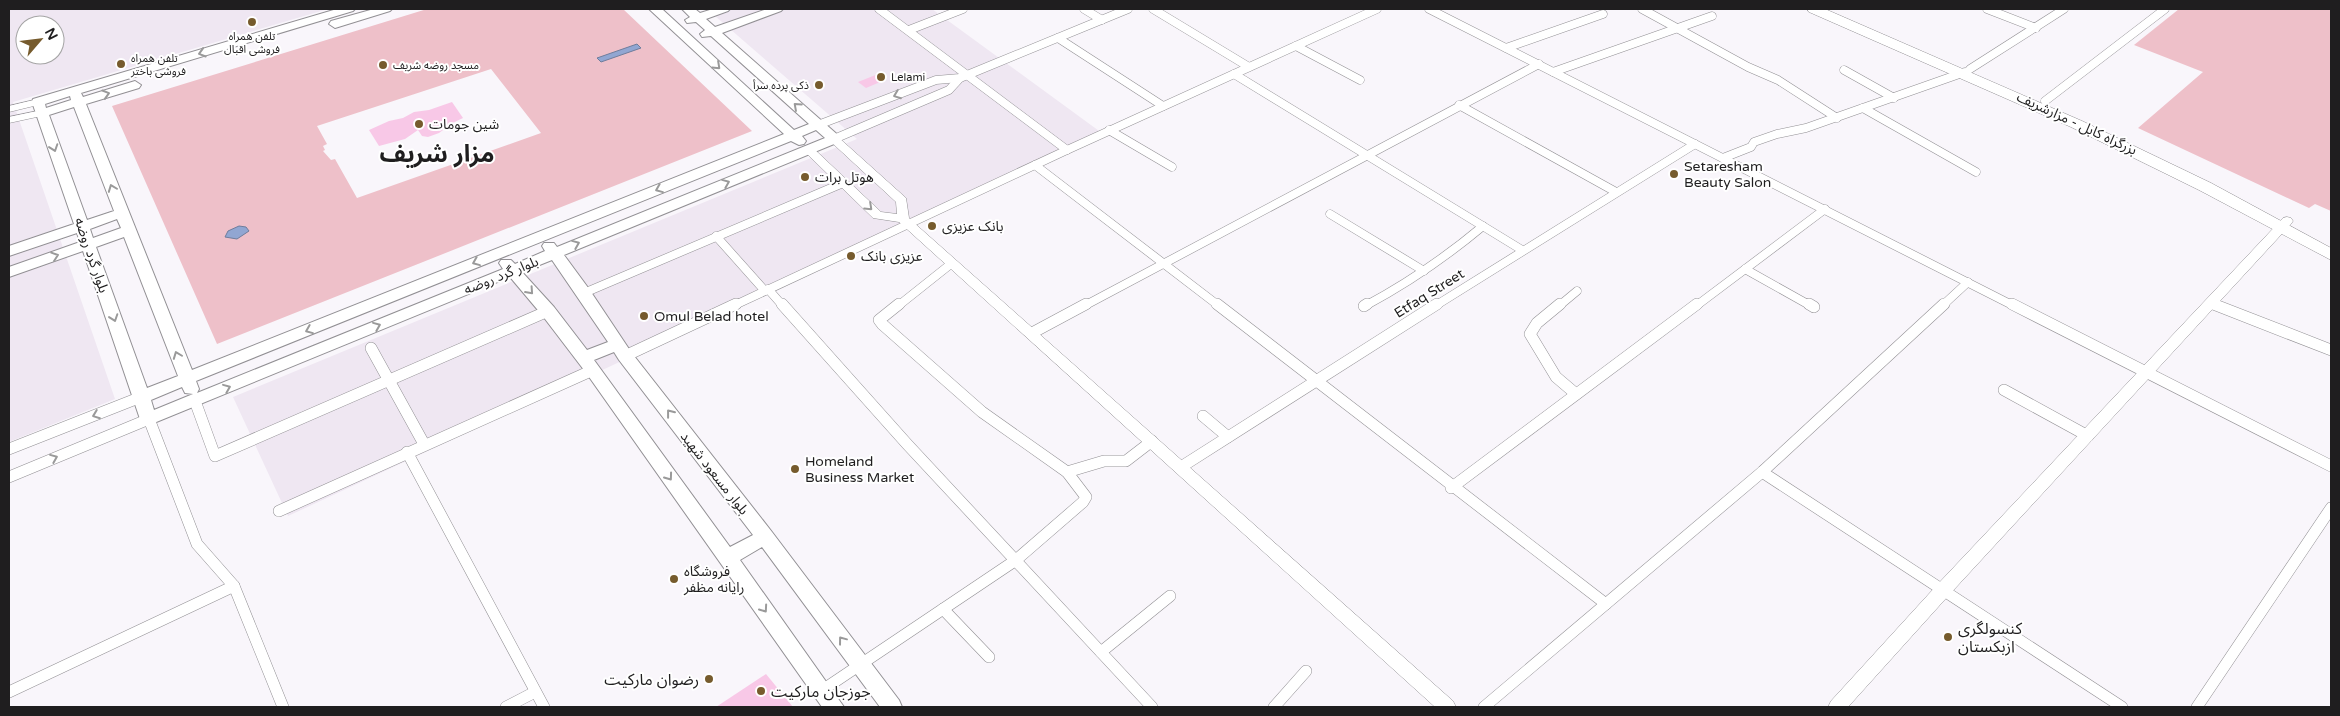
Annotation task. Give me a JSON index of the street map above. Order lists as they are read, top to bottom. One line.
{"streets":{"highway":["بزرگراه کابل - مزارشریف"],"main road":["بلوار گرد روضه","بلوار مسعود شهید"],"street":["Etfaq Street"]},"crossings":[["بلوار گرد روضه","بلوار مسعود شهید"]],"districts":["مزار شريف"],"places":["تلفن همراه فروشی اقبال","تلفن همراه فروشی باختر","مسجد روضه شریف","Lelami","ذکی پرده سرأ","شین جومات","Setaresham Beauty Salon","هوتل برات","بانک عزیزی","عزیزی بانک","Omul Belad hotel","Homeland Business Market","فروشگاه رایانه مظفر","کنسولگری ازبکستان","رضوان مارکیت","جوزجان مارکیت"],"north":"top right"}
